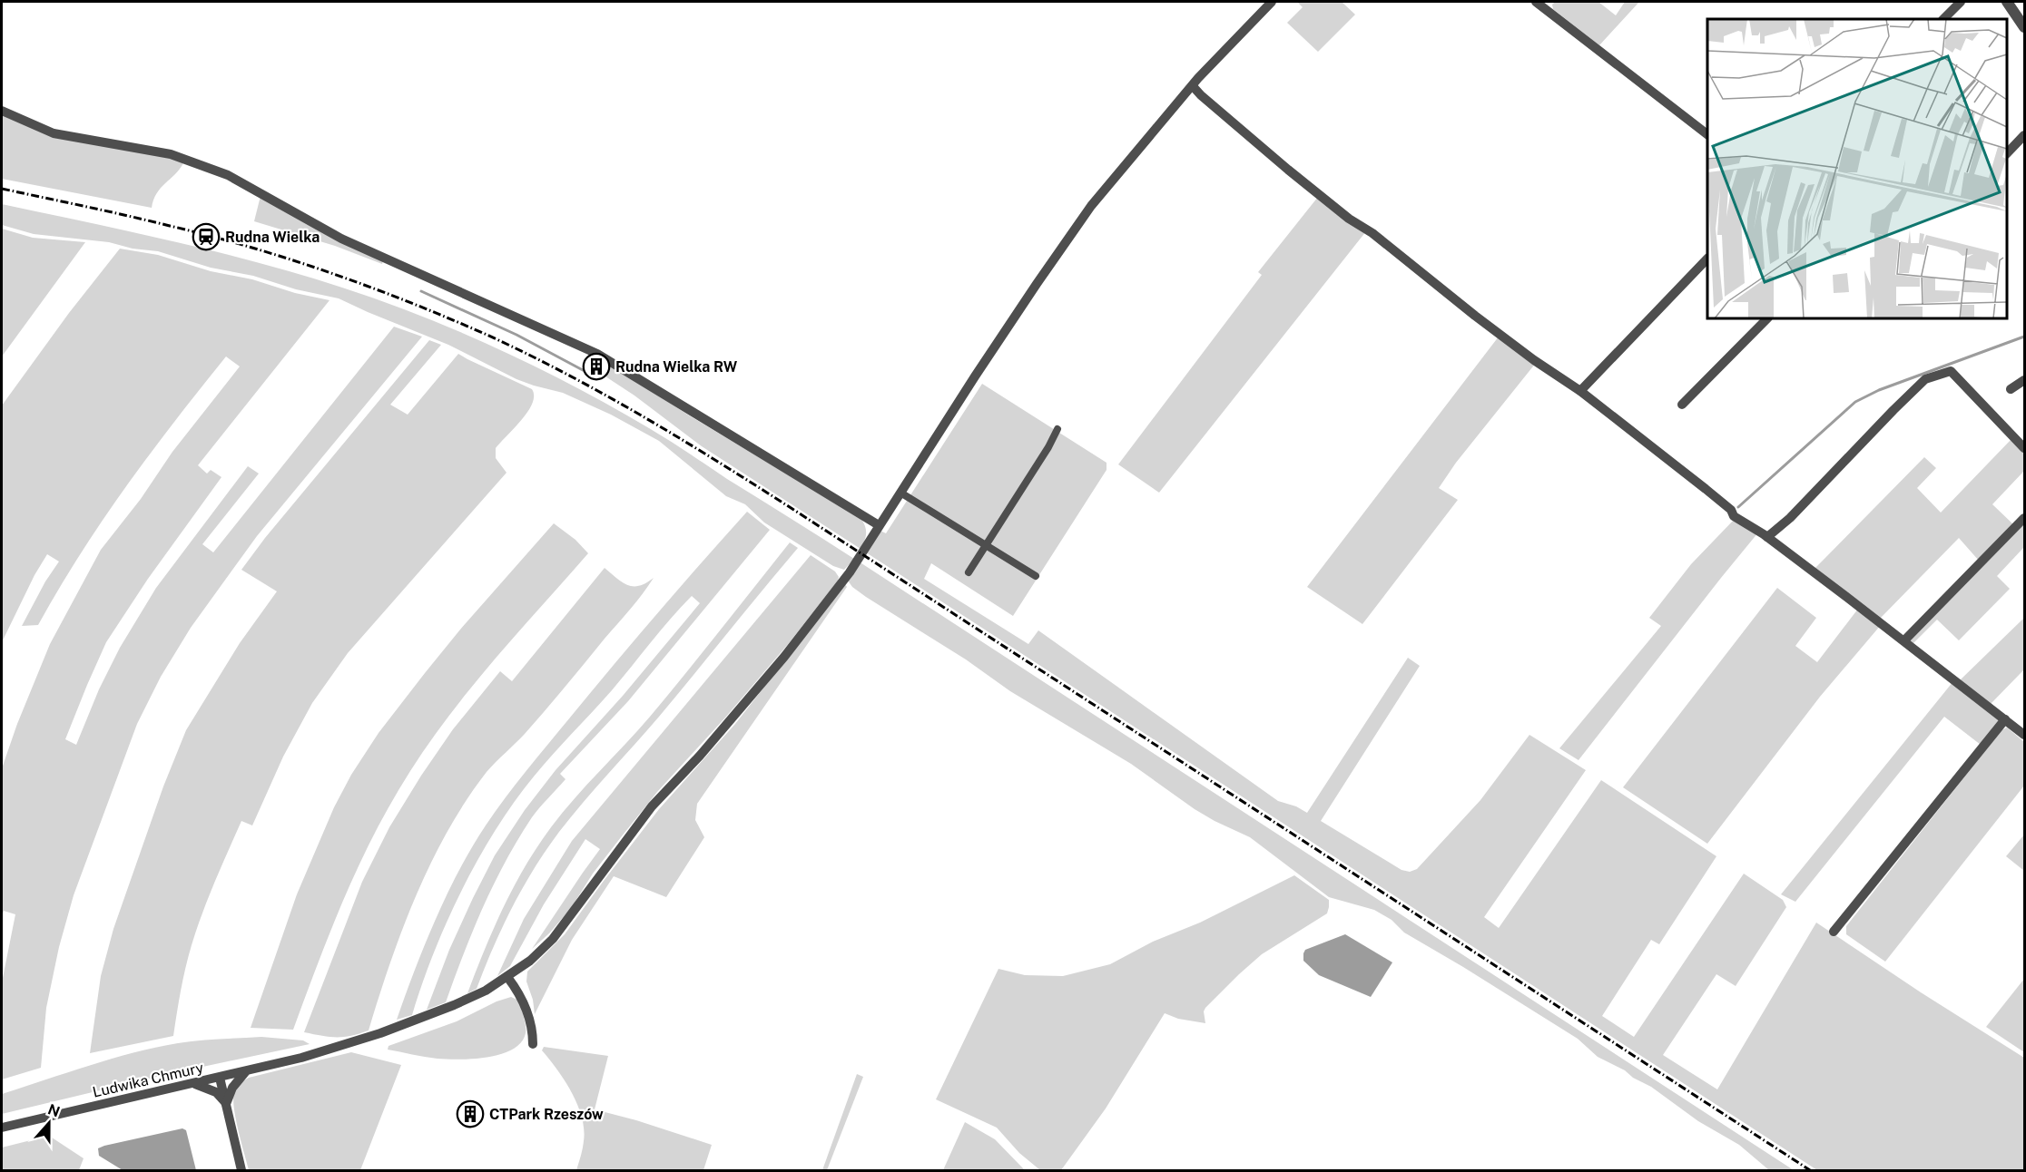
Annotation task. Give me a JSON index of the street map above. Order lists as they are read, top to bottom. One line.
{"streets":{"street":["Ludwika Chmury"]},"places":{"station":["Rudna Wielka"],"building":["Rudna Wielka RW","CTPark Rzeszów"]},"north":"top"}
